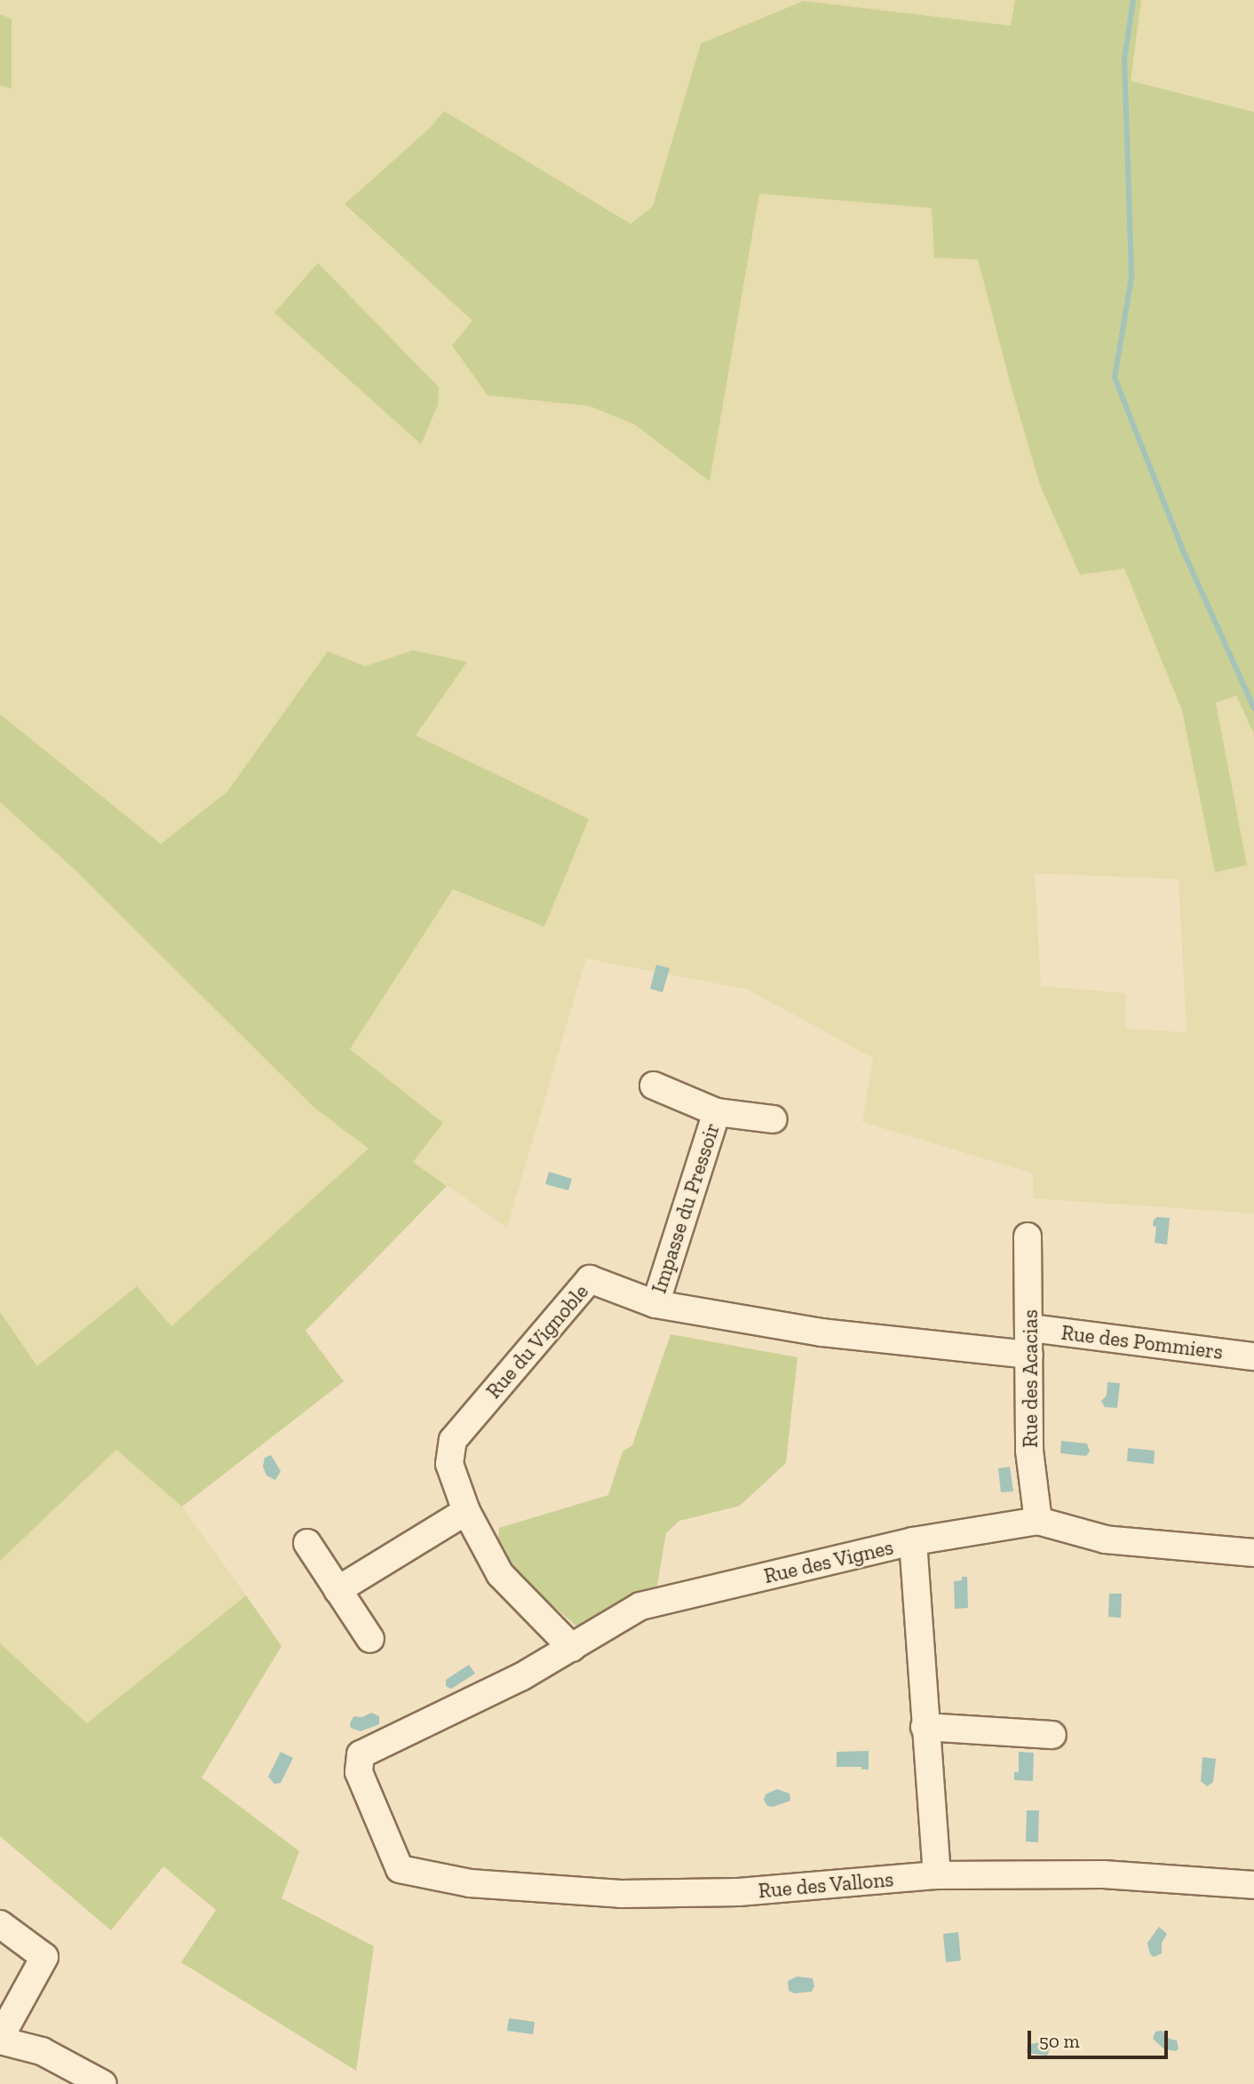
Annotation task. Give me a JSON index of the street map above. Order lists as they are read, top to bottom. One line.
{"streets":{"street":["Impasse du Pressoir","Rue du Vignoble","Rue des Pommiers","Rue des Acacias","Rue des Vignes","Rue des Vallons"]},"crossings":[["Impasse du Pressoir","Rue du Vignoble"],["Rue du Vignoble","Rue des Acacias"],["Rue du Vignoble","Rue des Vignes"],["Rue des Pommiers","Rue des Acacias"],["Rue des Acacias","Rue des Vignes"],["Rue des Vignes","Rue des Vallons"]],"scale_bar":"50 m"}
